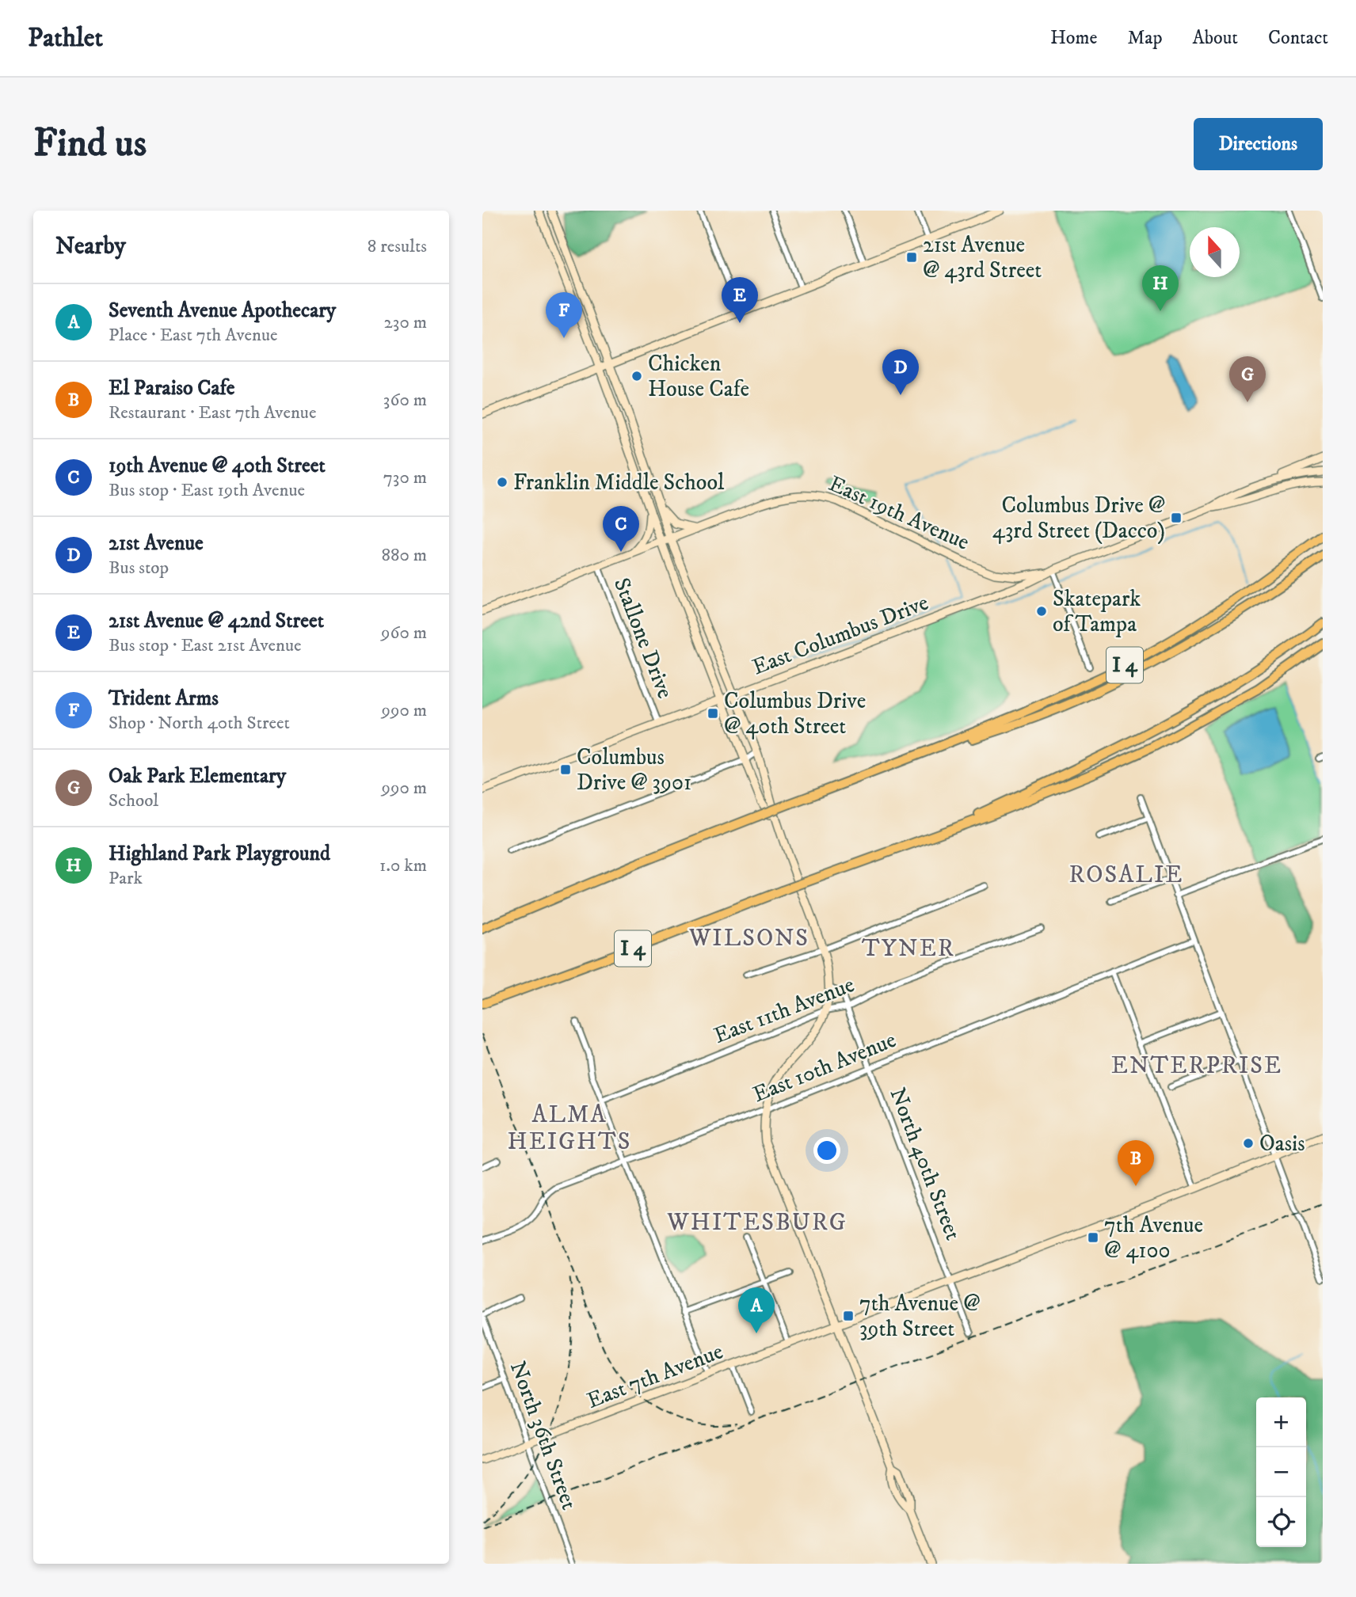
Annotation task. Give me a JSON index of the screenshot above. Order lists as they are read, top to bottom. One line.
{"streets":{"highway":["I 4"],"main road":["East 19th Avenue","East Columbus Drive","East 7th Avenue"],"street":["Stallone Drive","East 11th Avenue","East 10th Avenue","North 40th Street","North 36th Street"]},"crossings":[["East 19th Avenue","East Columbus Drive"],["East 19th Avenue","Stallone Drive"],["East Columbus Drive","Stallone Drive"],["East 11th Avenue","North 40th Street"],["East 10th Avenue","North 40th Street"],["North 40th Street","East 7th Avenue"],["East 7th Avenue","North 36th Street"]],"districts":["ROSALIE","WILSONS","TYNER","ENTERPRISE","ALMA HEIGHTS","WHITESBURG"],"places":{"transit":["21st Avenue @ 43rd Street","Columbus Drive @ 43rd Street (Dacco)","Columbus Drive @ 40th Street","Columbus Drive @ 3901","7th Avenue @ 4100","7th Avenue @ 39th Street"],"other":["Chicken House Cafe","Franklin Middle School","Skatepark of Tampa","Oasis"]},"north":"top","page":{"header":"Pathlet","nav":["Home","Map","About","Contact"],"buttons":"Directions","title":"Find us","heading":["Nearby","8 results"],"pins":["H","E","F","D","G","C","B","A"],"list":[{"mark":"A","name":"Seventh Avenue Apothecary","note":"Place · East 7th Avenue","value":"230 m"},{"mark":"B","name":"El Paraiso Cafe","note":"Restaurant · East 7th Avenue","value":"360 m"},{"mark":"C","name":"19th Avenue @ 40th Street","note":"Bus stop · East 19th Avenue","value":"730 m"},{"mark":"D","name":"21st Avenue","note":"Bus stop","value":"880 m"},{"mark":"E","name":"21st Avenue @ 42nd Street","note":"Bus stop · East 21st Avenue","value":"960 m"},{"mark":"F","name":"Trident Arms","note":"Shop · North 40th Street","value":"990 m"},{"mark":"G","name":"Oak Park Elementary","note":"School","value":"990 m"},{"mark":"H","name":"Highland Park Playground","note":"Park","value":"1.0 km"}],"map_buttons":["+","−"]}}
